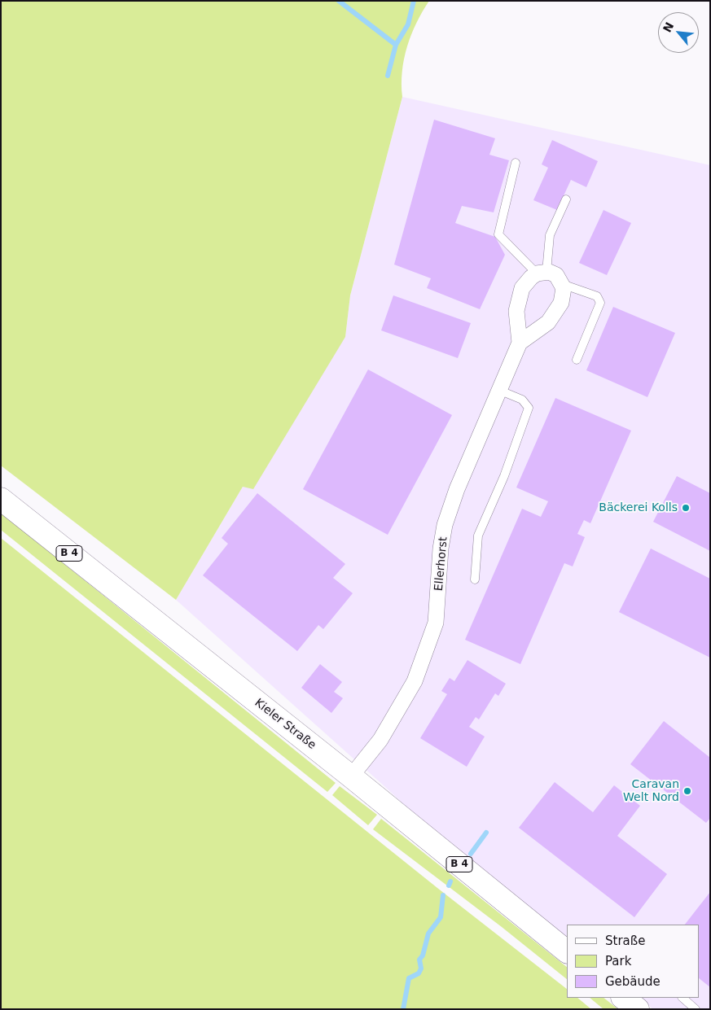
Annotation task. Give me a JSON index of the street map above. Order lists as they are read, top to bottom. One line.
{"streets":{"main road":["B 4","Kieler Straße"],"street":["Ellerhorst"]},"crossings":[["Ellerhorst","Kieler Straße"]],"places":["Bäckerei Kolls","Caravan Welt Nord"],"legend":["Straße","Park","Gebäude"],"north":"top left"}
